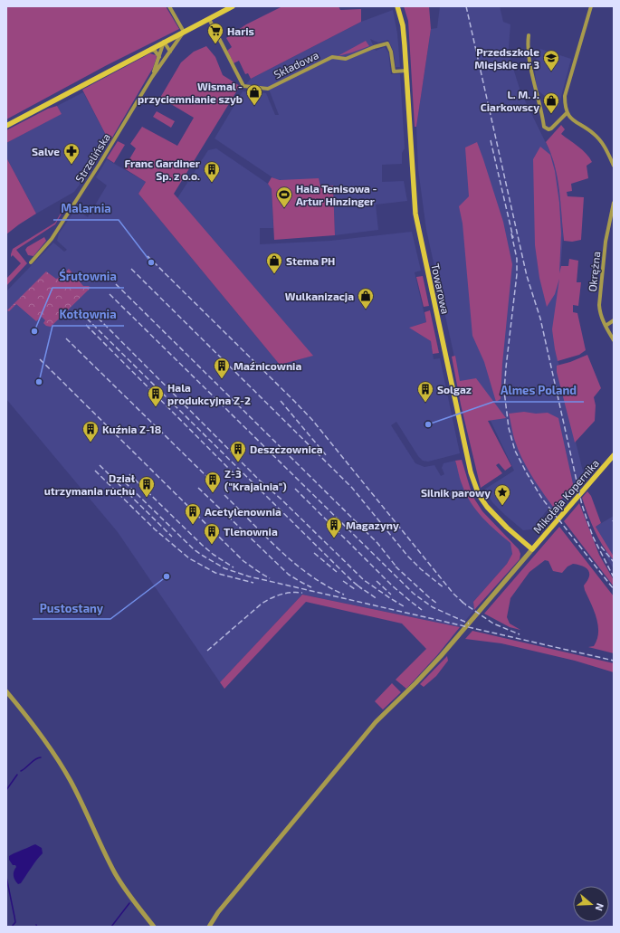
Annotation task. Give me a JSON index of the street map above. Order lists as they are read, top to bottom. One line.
{"streets":{"main road":["Towarowa","Mikołaja Kopernika"],"street":["Składowa","Strzelińska","Okrężna"]},"crossings":[["Składowa","Towarowa"],["Towarowa","Mikołaja Kopernika"]],"places":{"supermarket":["Haris"],"school or university":["Przedszkole Miejskie nr 3"],"shop":["Wismal - przyciemnianie szyb","L. M. J. Ciarkowscy","Stema PH","Wulkanizacja"],"pharmacy":["Salve"],"building":["Franc Gardiner Sp. z o.o.","Maźnicownia","Solgaz","Hala produkcyjna Z-2","Kuźnia Z-18","Deszczownica","Z-3 (\"Krajalnia\")","Dział utrzymania ruchu","Acetylenownia","Magazyny","Tlenownia"],"sports":["Hala Tenisowa - Artur Hinzinger"],"other":["Malarnia","Śrutownia","Kotłownia","Almes Poland","Pustostany"],"place":["Silnik parowy"]},"north":"right"}
